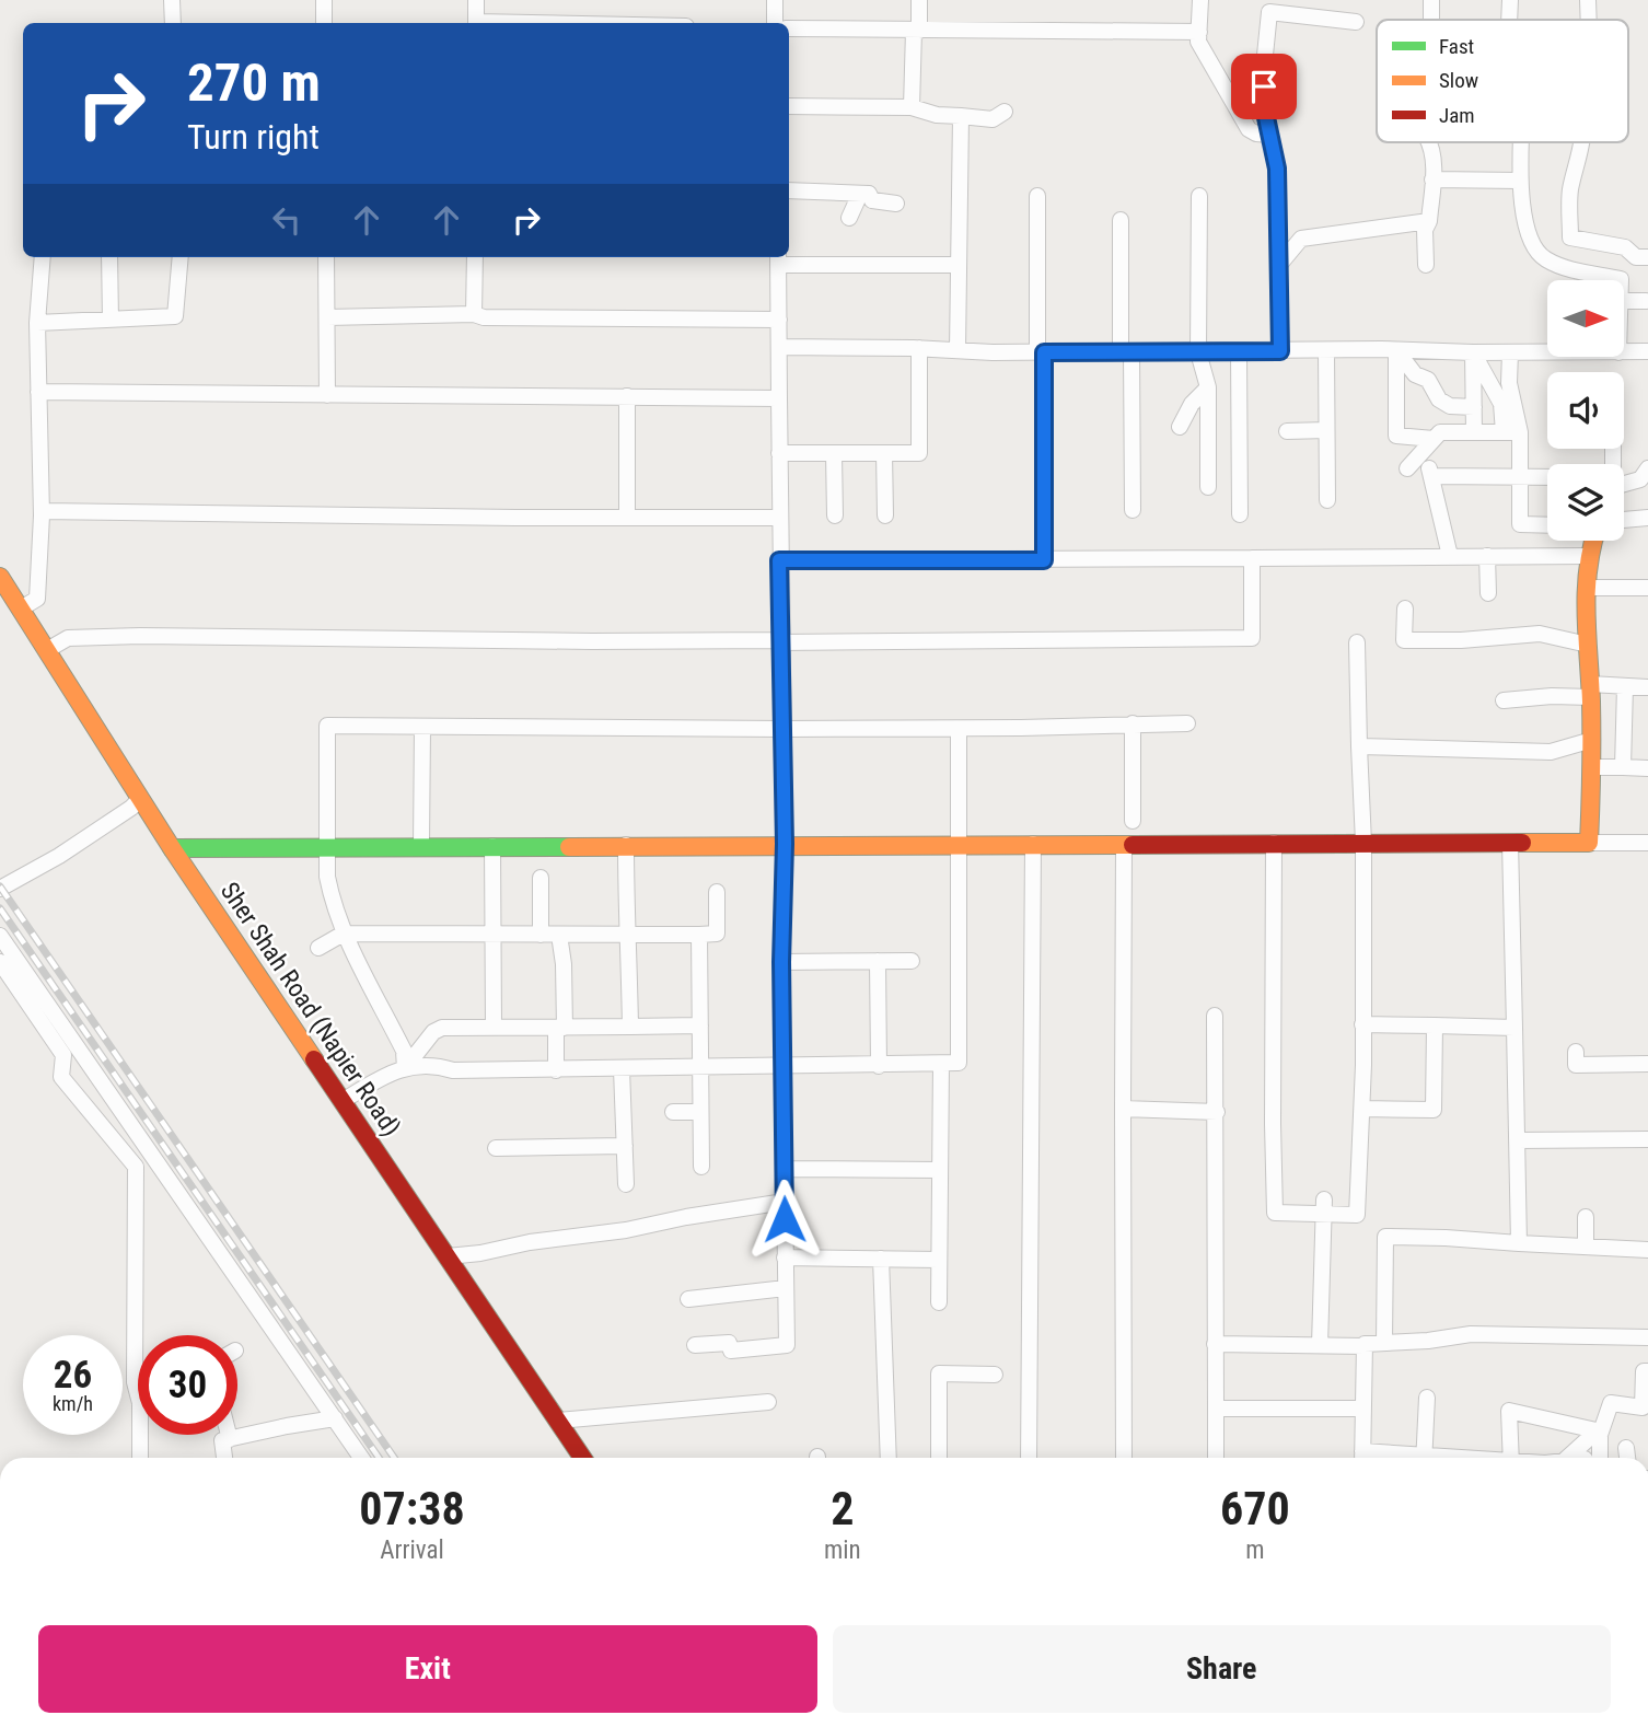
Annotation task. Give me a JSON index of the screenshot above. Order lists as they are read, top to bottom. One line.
{"streets":{"main road":["Sher Shah Road (Napier Road)"]},"legend":["Fast","Slow","Jam"],"north":"right","page":{"turn":["270 m","Turn right"],"speed":"26 km/h","limit":"30","eta":["07:38","Arrival","2","min","670","m"],"buttons":["Exit","Share"]}}
